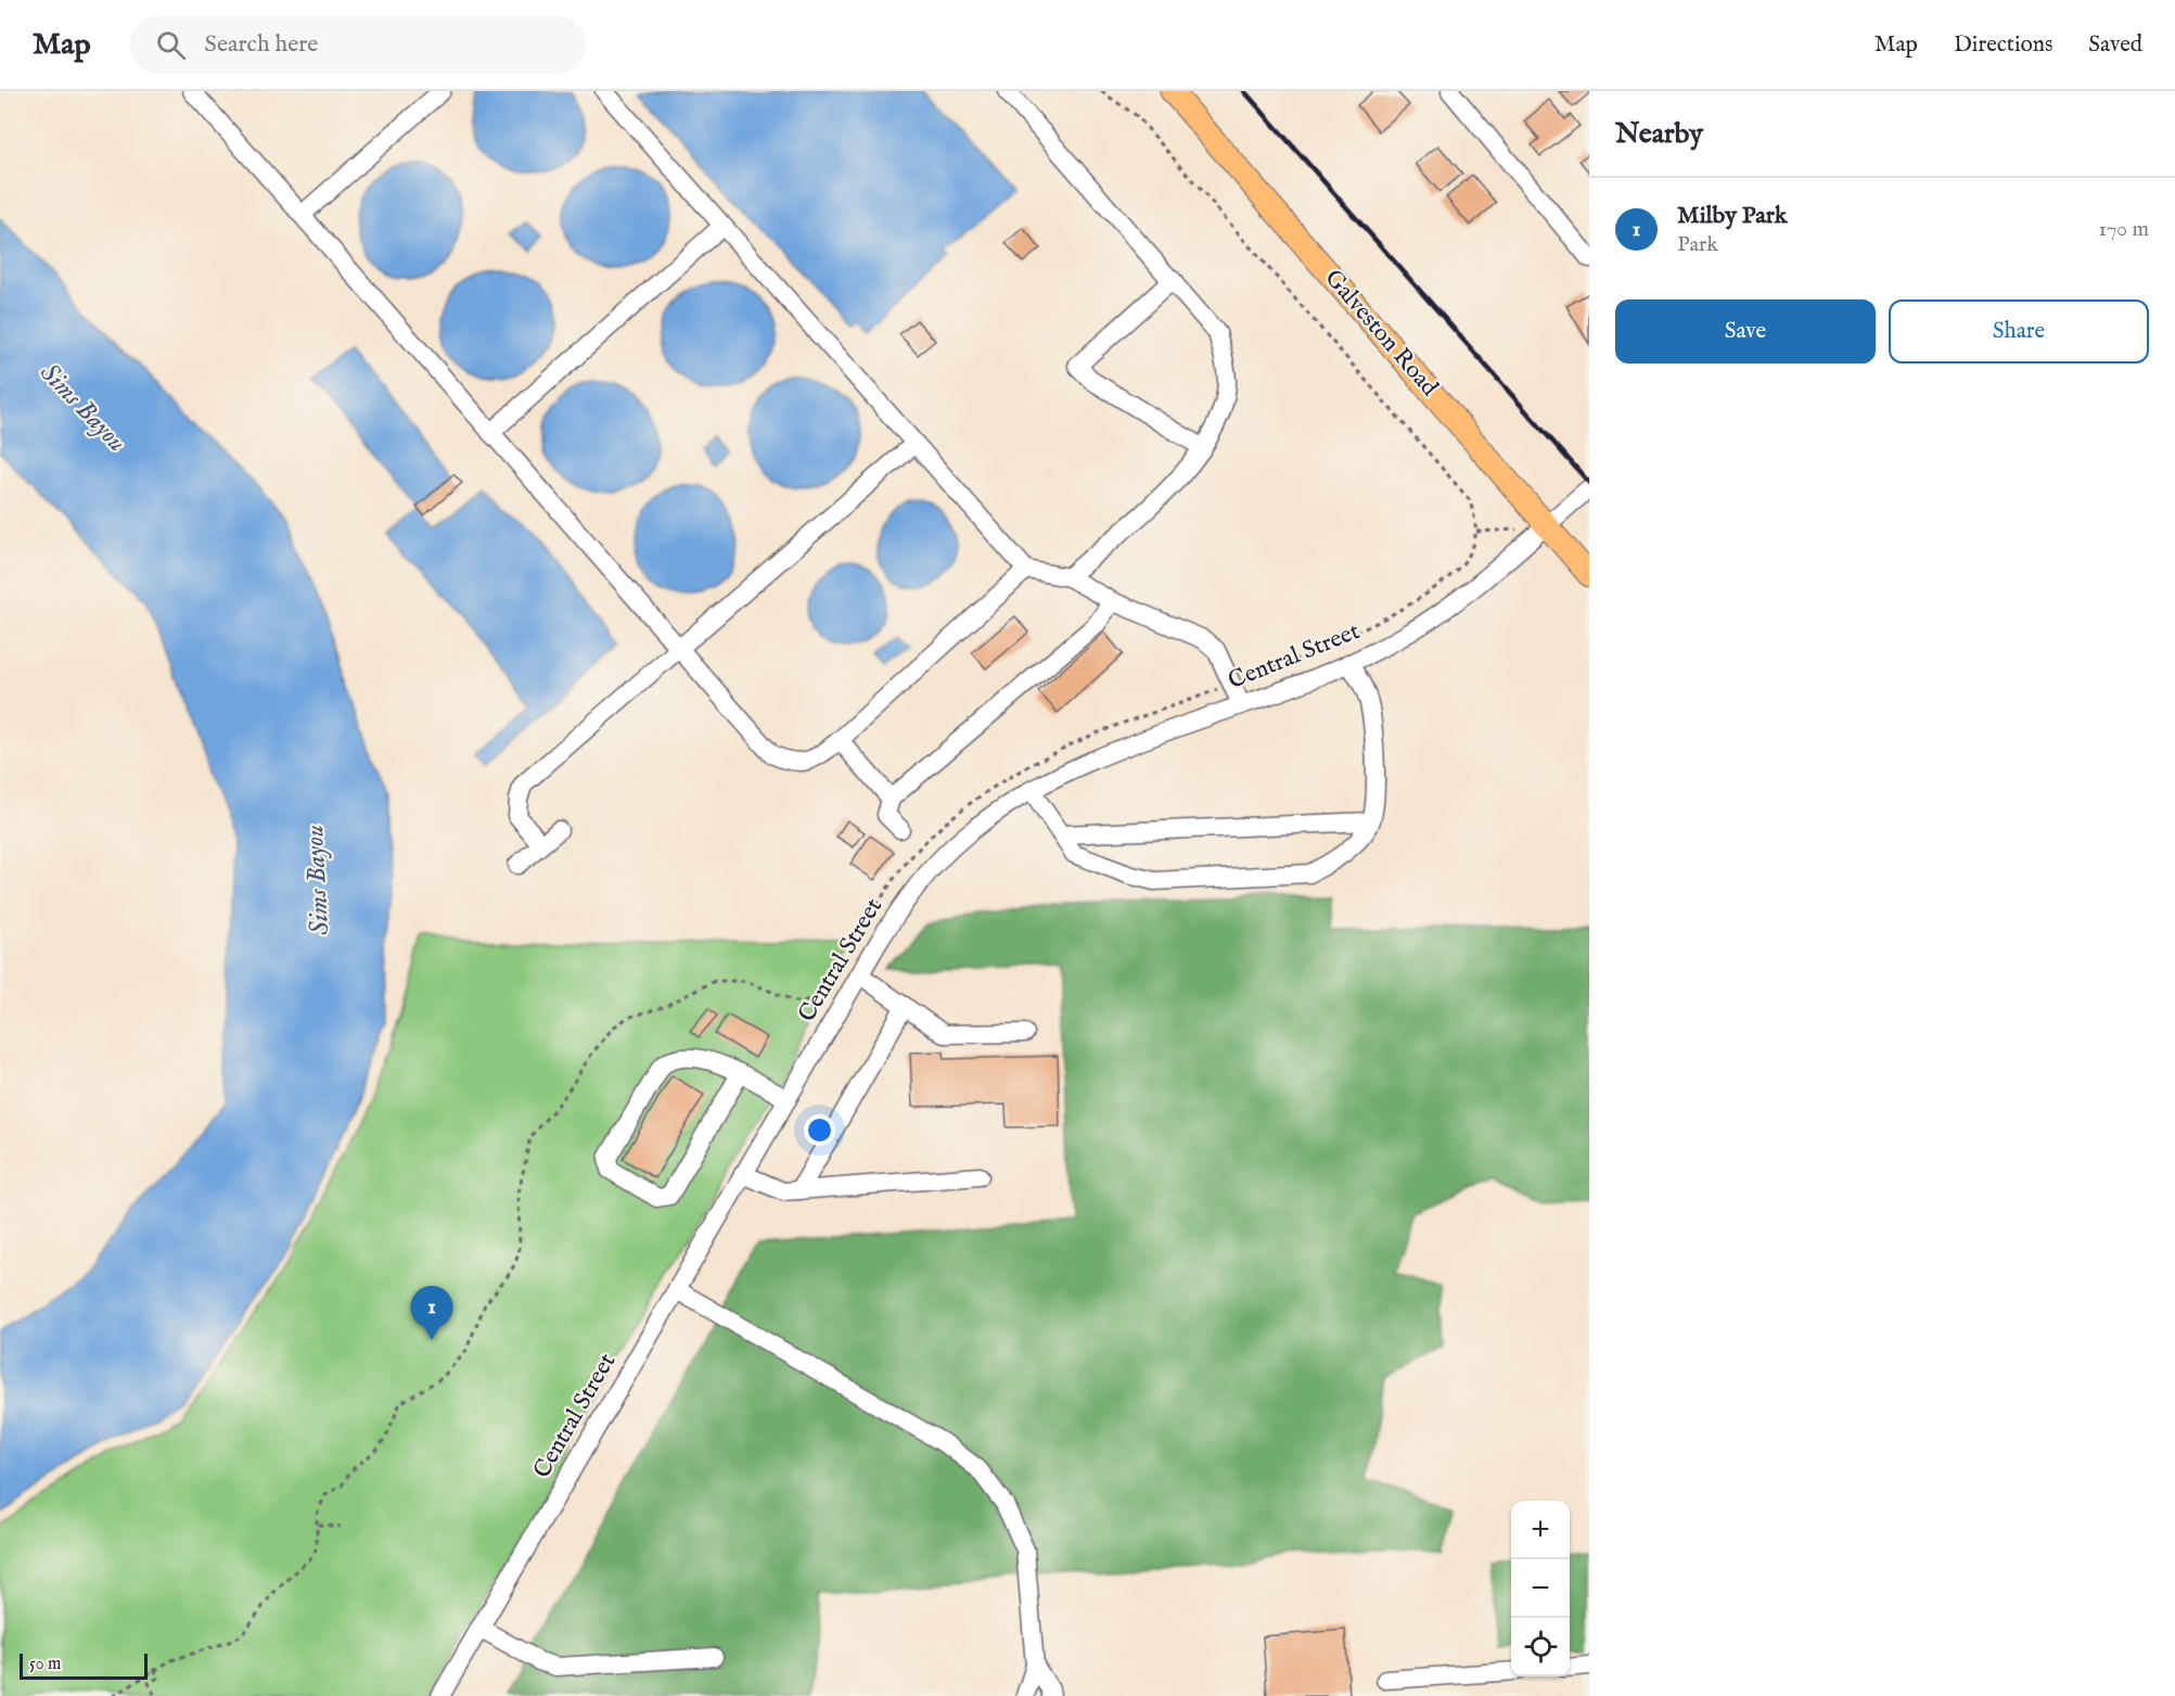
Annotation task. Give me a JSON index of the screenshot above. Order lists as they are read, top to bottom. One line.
{"streets":{"main road":["Galveston Road"],"street":["Central Street"]},"crossings":[["Galveston Road","Central Street"]],"water":["Sims Bayou"],"scale_bar":"50 m","page":{"header":"Map","search":"Search here","nav":["Map","Directions","Saved"],"heading":"Nearby","list":[{"mark":"1","name":"Milby Park","note":"Park","value":"170 m"}],"buttons":["Save","Share"],"pins":"1","map_buttons":["+","−"],"scale":"50 m"}}
